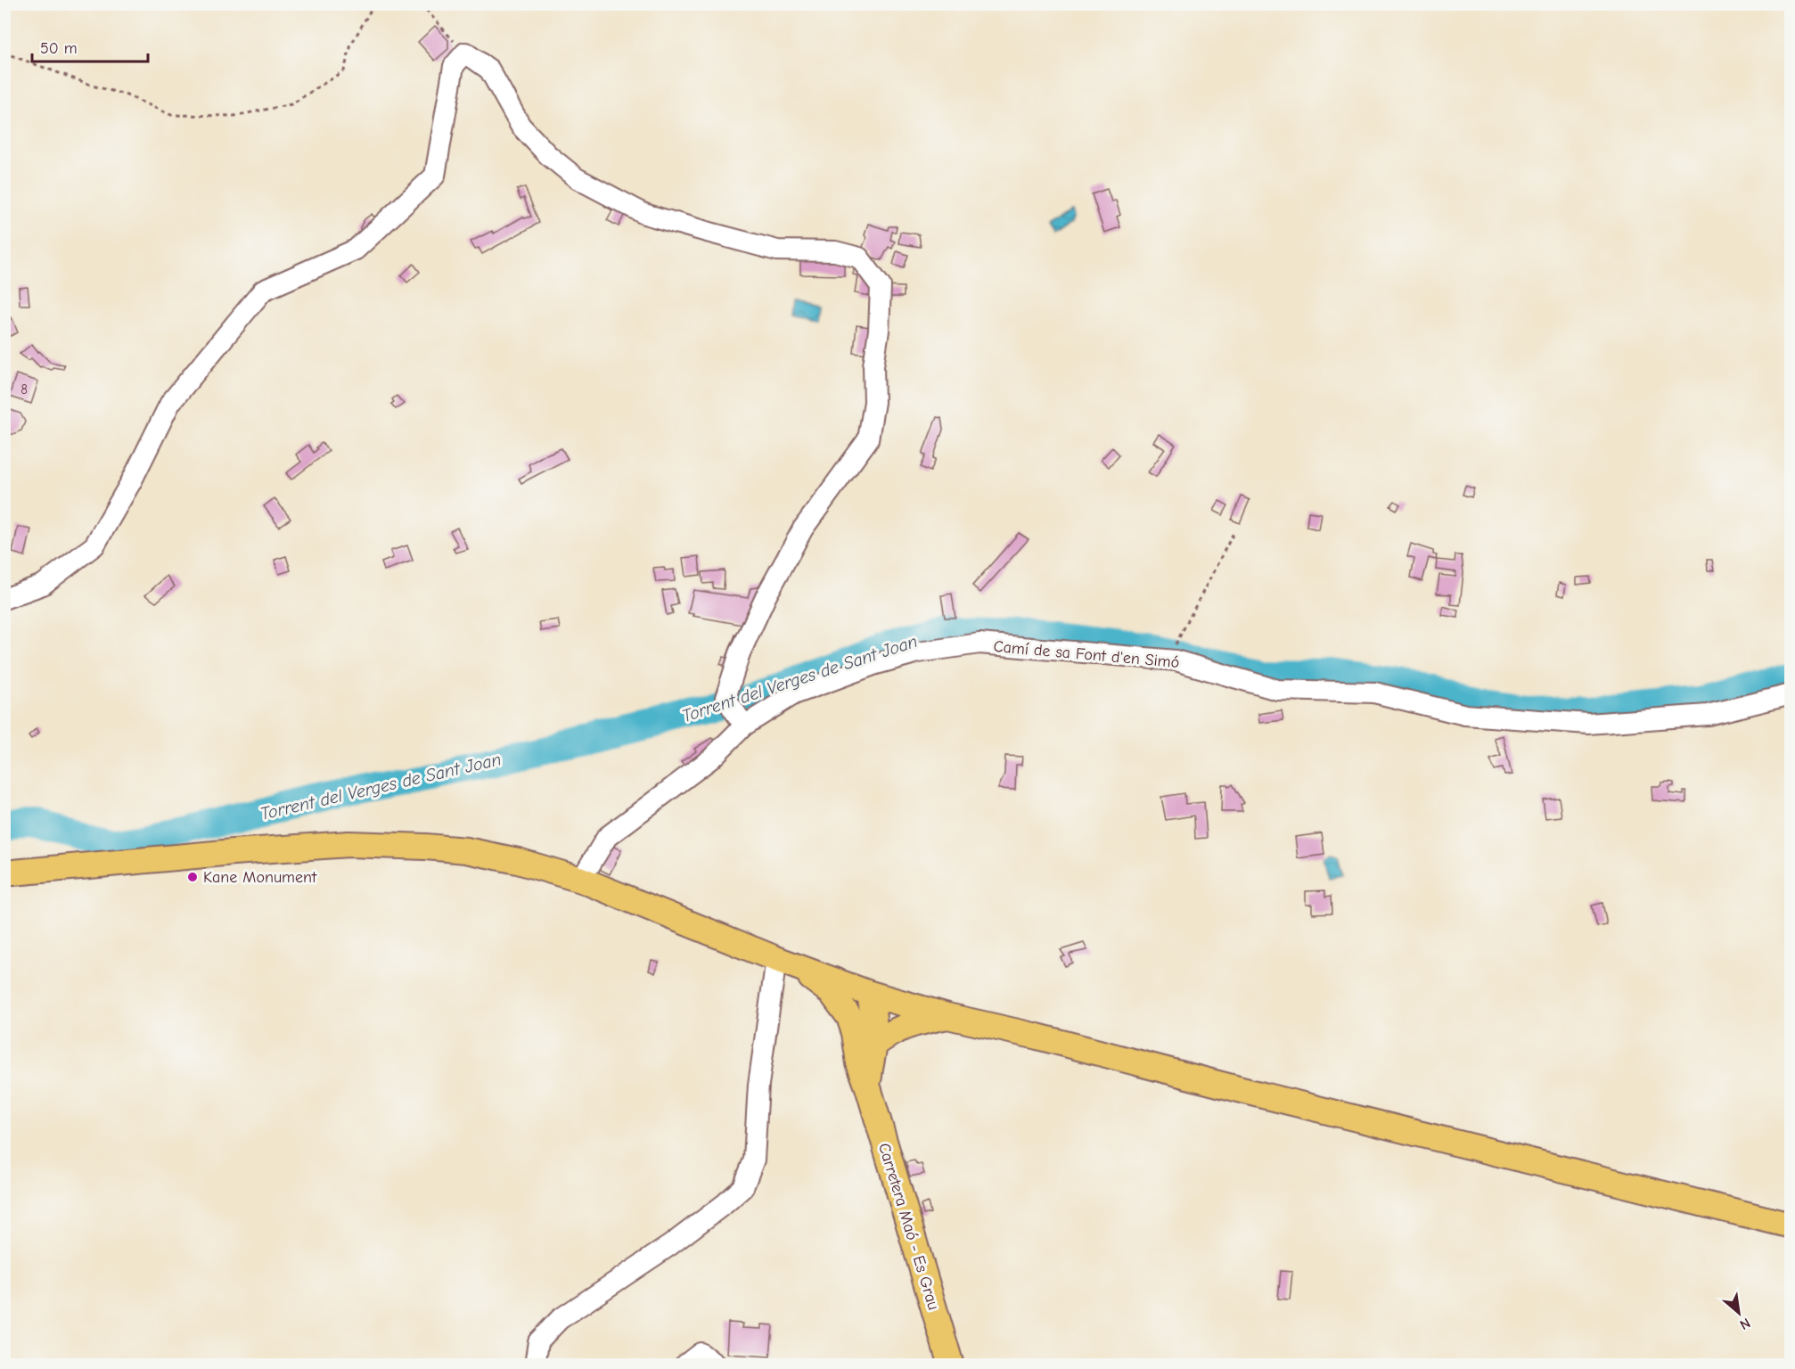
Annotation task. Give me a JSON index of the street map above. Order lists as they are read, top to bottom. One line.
{"streets":{"main road":["Carretera Maó - Es Grau"],"street":["Camí de sa Font d'en Simó"]},"water":["Torrent del Verges de Sant Joan"],"places":["Kane Monument"],"house_numbers":["8"],"scale_bar":"50 m","north":"bottom right"}
